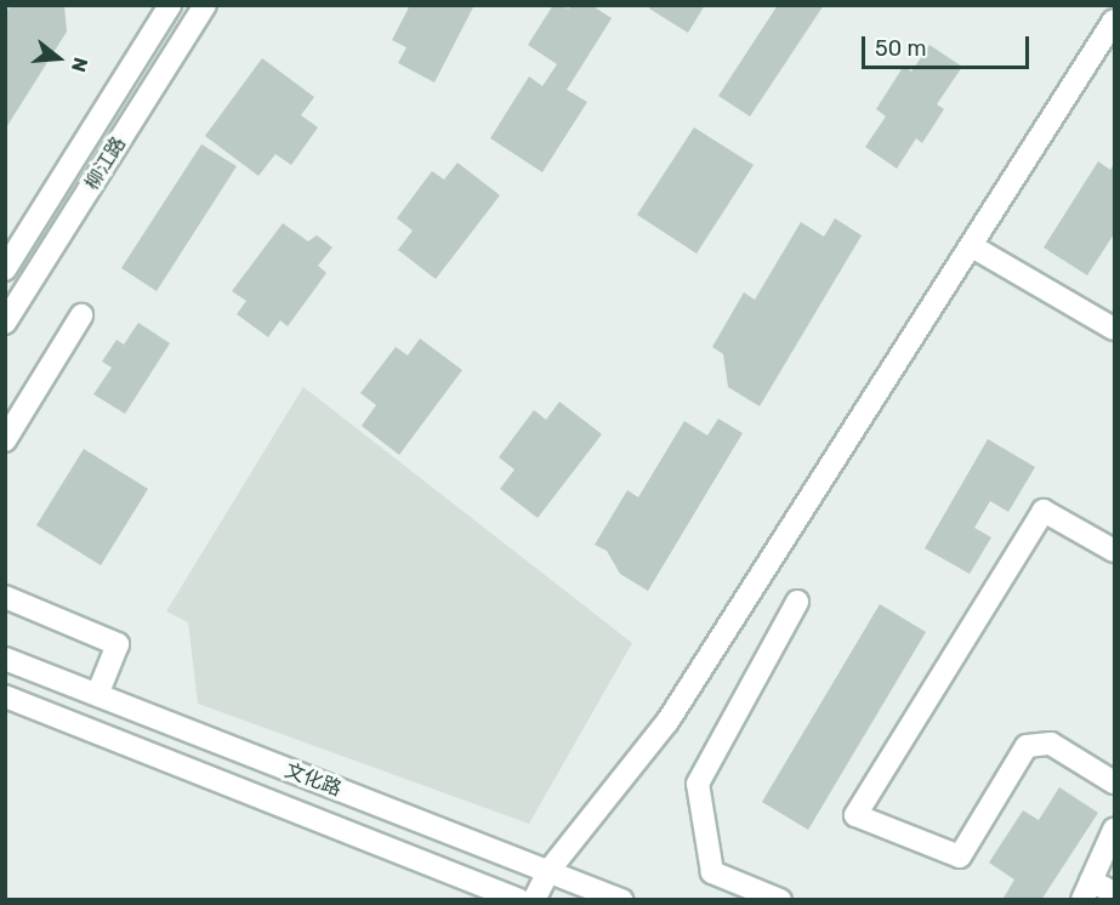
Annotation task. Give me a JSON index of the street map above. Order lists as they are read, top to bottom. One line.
{"streets":{"street":["柳江路","文化路"]},"scale_bar":"50 m","north":"right"}
